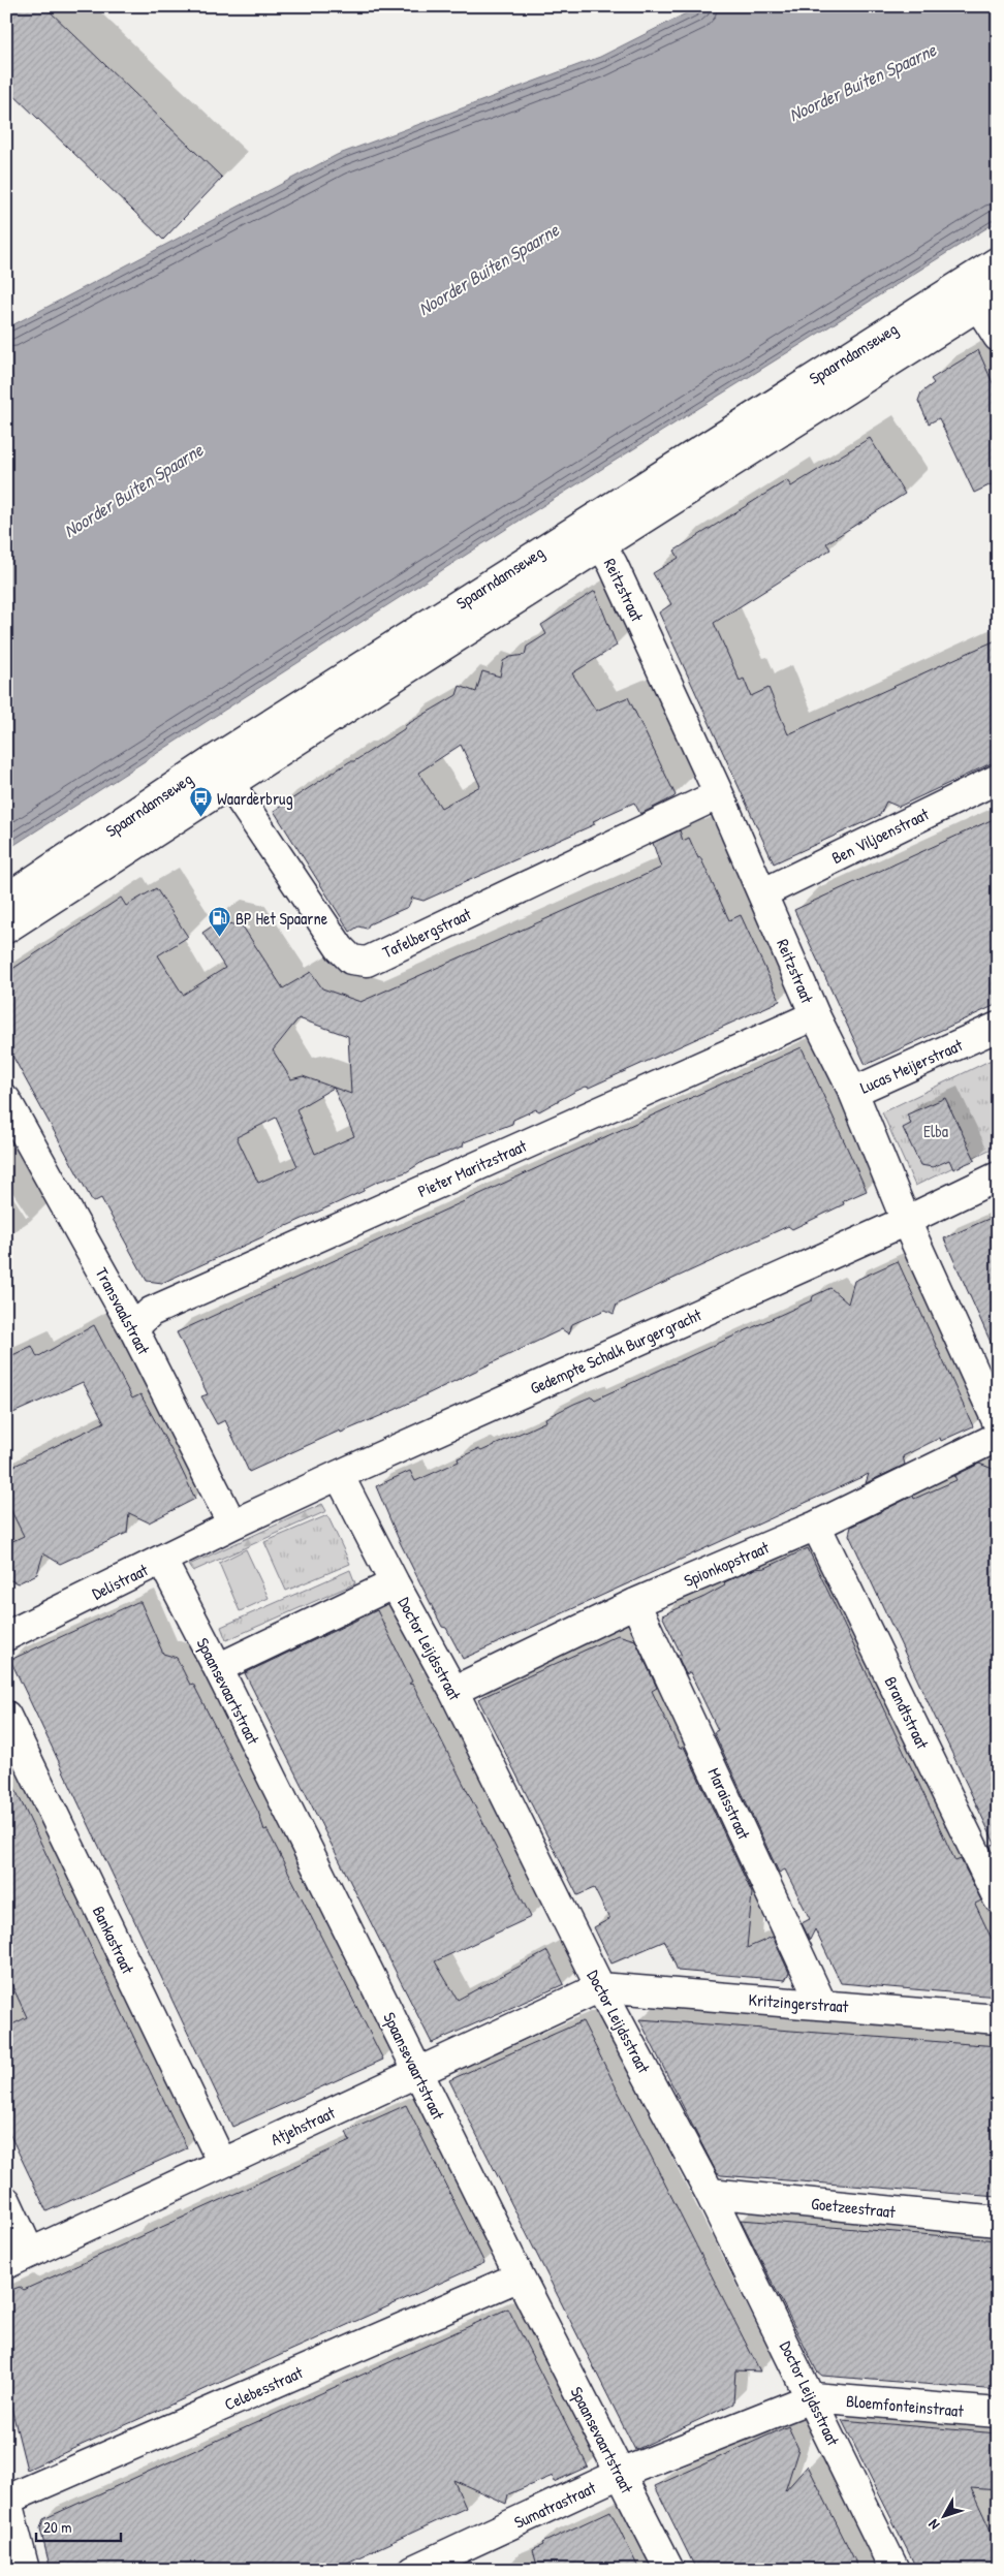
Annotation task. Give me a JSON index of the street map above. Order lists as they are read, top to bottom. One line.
{"streets":{"street":["Spaarndamseweg","Reitzstraat","Ben Viljoenstraat","Tafelbergstraat","Lucas Meijerstraat","Pieter Maritzstraat","Transvaalstraat","Gedempte Schalk Burgergracht","Spionkopstraat","Delistraat","Doctor Leijdsstraat","Spaansevaartstraat","Brandtstraat","Maraisstraat","Bankastraat","Kritzingerstraat","Atjehstraat","Goetzeestraat","Celebesstraat","Bloemfonteinstraat","Sumatrastraat"]},"crossings":[["Spaarndamseweg","Reitzstraat"],["Spaarndamseweg","Tafelbergstraat"],["Reitzstraat","Ben Viljoenstraat"],["Reitzstraat","Tafelbergstraat"],["Reitzstraat","Lucas Meijerstraat"],["Reitzstraat","Pieter Maritzstraat"],["Reitzstraat","Gedempte Schalk Burgergracht"],["Pieter Maritzstraat","Transvaalstraat"],["Transvaalstraat","Gedempte Schalk Burgergracht"],["Transvaalstraat","Delistraat"],["Gedempte Schalk Burgergracht","Delistraat"],["Gedempte Schalk Burgergracht","Doctor Leijdsstraat"],["Spionkopstraat","Doctor Leijdsstraat"],["Spionkopstraat","Brandtstraat"],["Spionkopstraat","Maraisstraat"],["Delistraat","Spaansevaartstraat"],["Doctor Leijdsstraat","Kritzingerstraat"],["Doctor Leijdsstraat","Atjehstraat"],["Doctor Leijdsstraat","Goetzeestraat"],["Doctor Leijdsstraat","Bloemfonteinstraat"],["Doctor Leijdsstraat","Sumatrastraat"],["Spaansevaartstraat","Atjehstraat"],["Spaansevaartstraat","Celebesstraat"],["Spaansevaartstraat","Sumatrastraat"],["Maraisstraat","Kritzingerstraat"],["Bankastraat","Atjehstraat"],["Kritzingerstraat","Atjehstraat"],["Bloemfonteinstraat","Sumatrastraat"]],"water":["Noorder Buiten Spaarne"],"parks":["Elba"],"places":{"bus stop":["Waarderbrug"],"fuel station":["BP Het Spaarne"]},"scale_bar":"20 m","north":"bottom left"}
